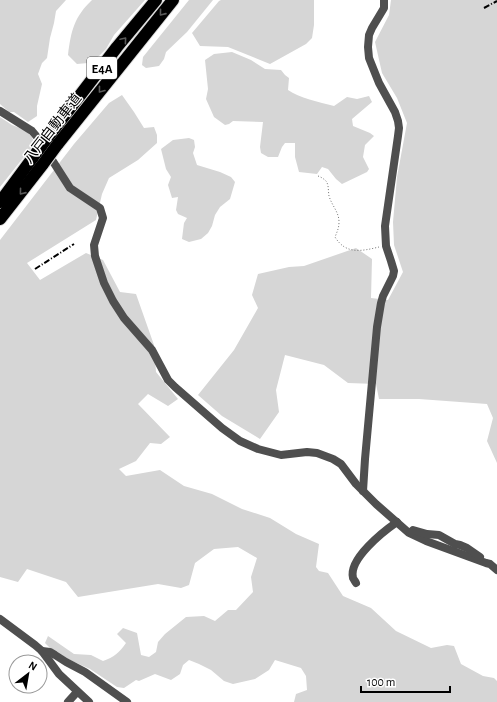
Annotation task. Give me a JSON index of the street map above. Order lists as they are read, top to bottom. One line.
{"streets":{"highway":["E4A","八戸自動車道"]},"scale_bar":"100 m","north":"top right"}
